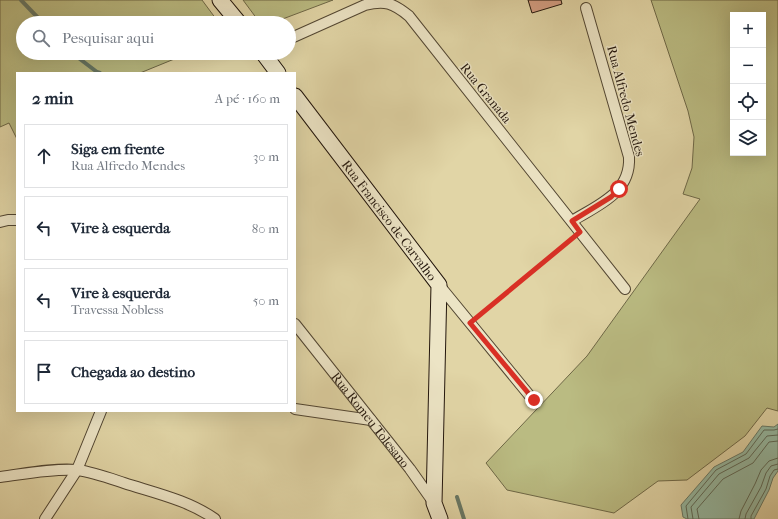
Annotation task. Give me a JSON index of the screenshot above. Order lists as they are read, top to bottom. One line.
{"streets":{"street":["Rua Granada","Rua Alfredo Mendes","Rua Francisco de Carvalho","Rua Romeu Tolesano"]},"crossings":[["Rua Granada","Rua Alfredo Mendes"],["Rua Francisco de Carvalho","Rua Romeu Tolesano"]],"page":{"map_buttons":["+","−"],"search":"Pesquisar aqui","heading":["2 min","A pé · 160 m"],"list":[["Siga em frente","Rua Alfredo Mendes","30 m"],["Vire à esquerda","80 m"],["Vire à esquerda","Travessa Nobless","50 m"],"Chegada ao destino"]}}
